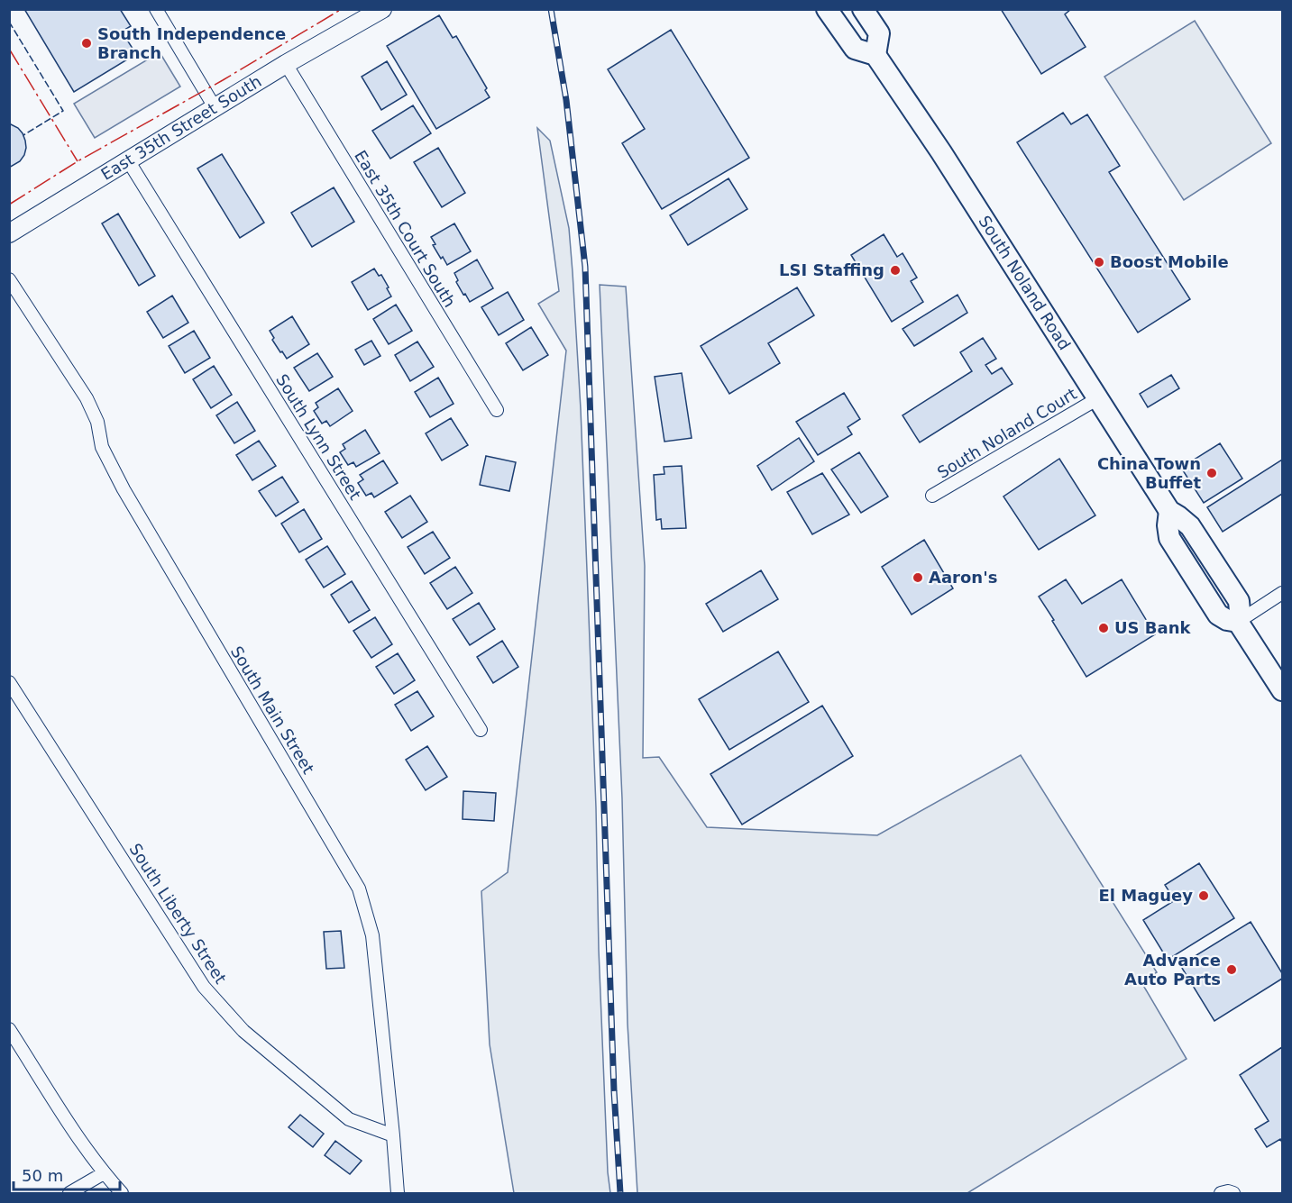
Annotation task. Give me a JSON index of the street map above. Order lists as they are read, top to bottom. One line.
{"streets":{"main road":["East 35th Street South","South Noland Road"],"street":["East 35th Court South","South Noland Court","South Lynn Street","South Main Street","South Liberty Street"]},"crossings":[["East 35th Street South","East 35th Court South"],["East 35th Street South","South Lynn Street"],["South Noland Road","South Noland Court"],["South Main Street","South Liberty Street"]],"places":["South Independence Branch","Boost Mobile","LSI Staffing","China Town Buffet","Aaron's","US Bank","El Maguey","Advance Auto Parts"],"scale_bar":"50 m"}
